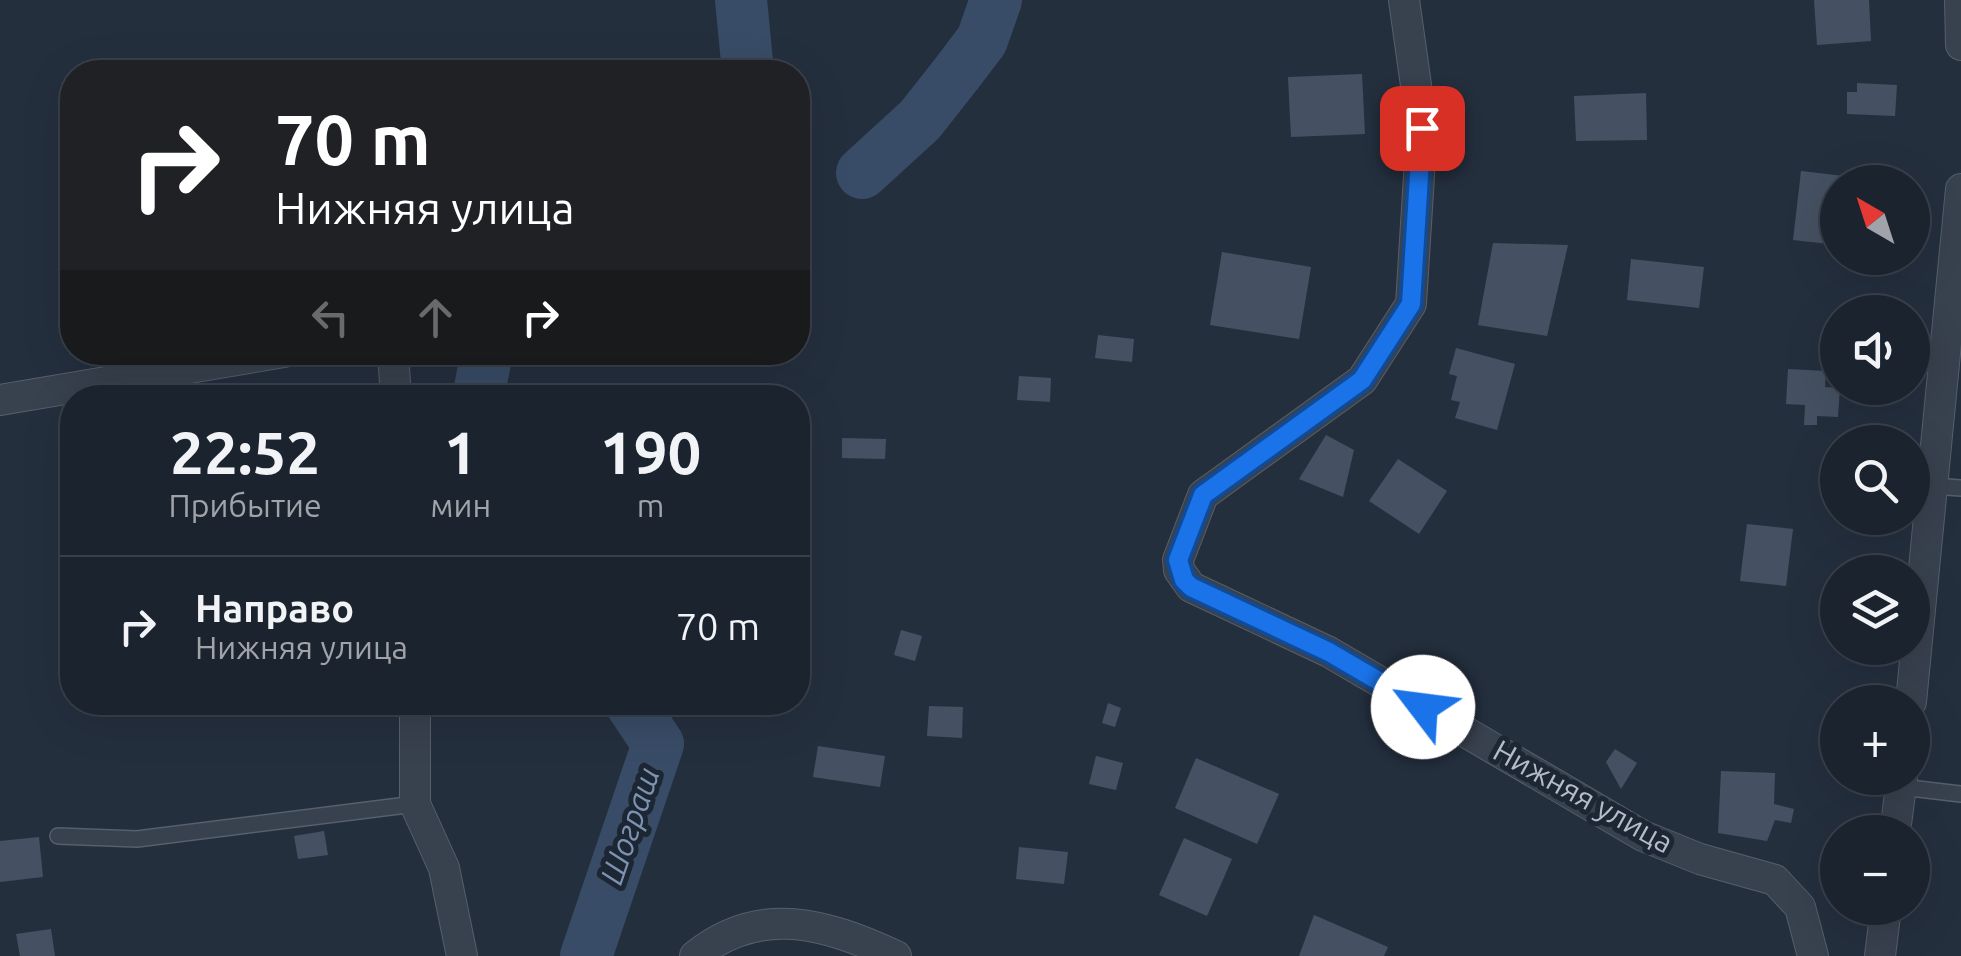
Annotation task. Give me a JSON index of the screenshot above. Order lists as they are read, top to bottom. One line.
{"streets":{"street":["Нижняя улица"]},"water":["Шограш"],"north":"top left","page":{"turn":["70 m","Нижняя улица"],"map_buttons":["+","−"],"eta":["22:52","Прибытие","1","мин","190","m"],"list":[{"name":"Направо","note":"Нижняя улица","value":"70 m"}]}}
